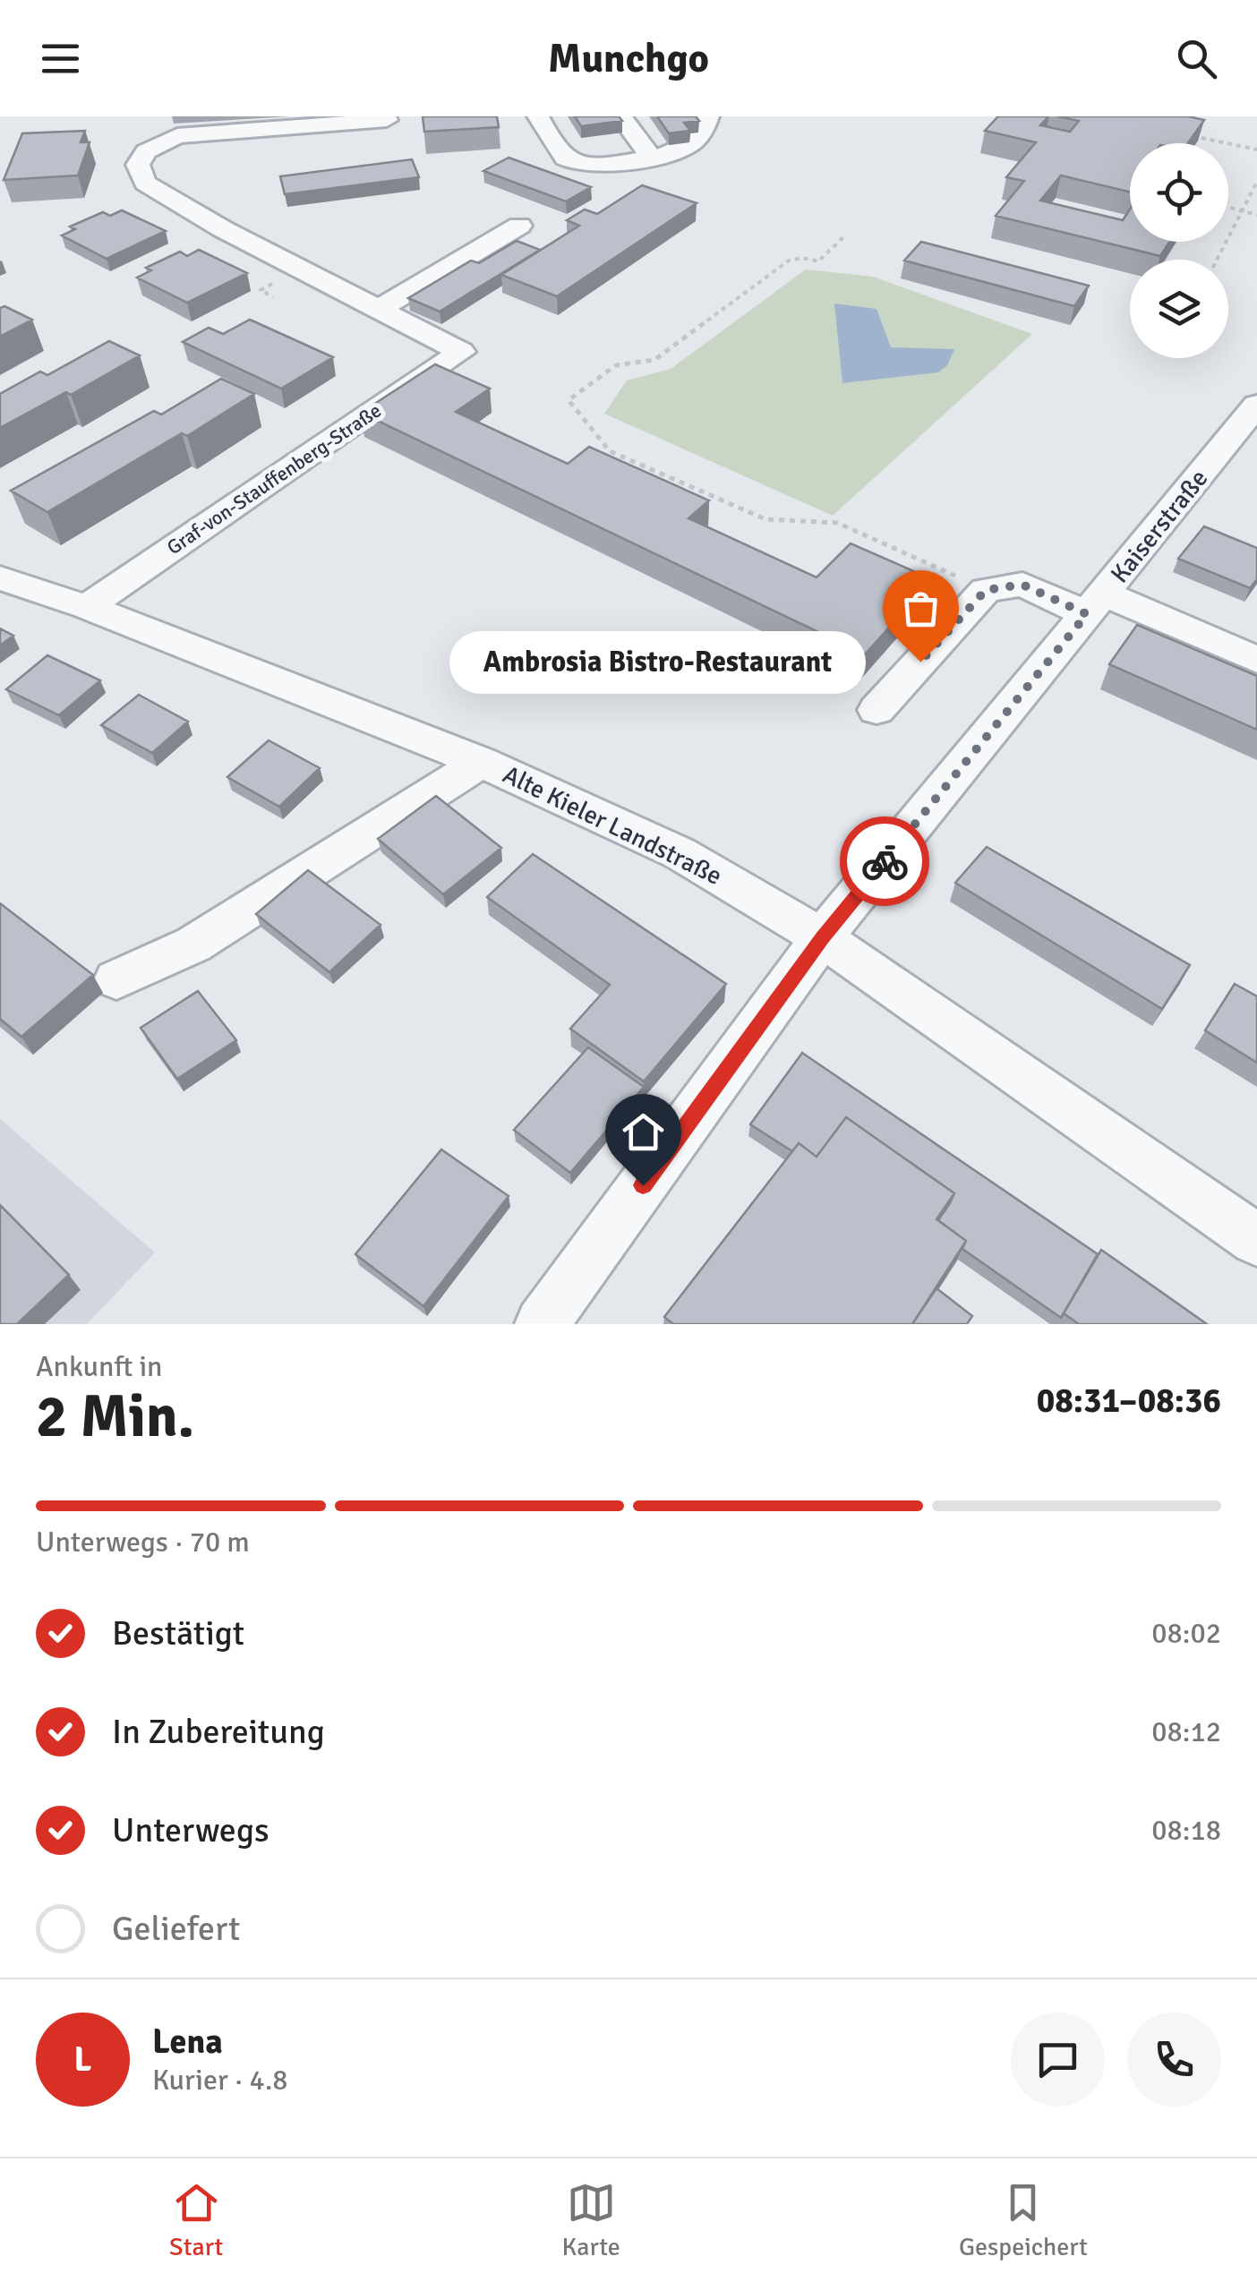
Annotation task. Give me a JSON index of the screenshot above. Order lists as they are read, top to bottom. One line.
{"streets":{"street":["Graf-von-Stauffenberg-Straße","Kaiserstraße","Alte Kieler Landstraße"]},"crossings":[["Graf-von-Stauffenberg-Straße","Alte Kieler Landstraße"],["Kaiserstraße","Alte Kieler Landstraße"]],"places":["Ambrosia Bistro-Restaurant"],"page":{"header":"Munchgo","bubble":"Ambrosia Bistro-Restaurant","heading":["2 Min.","Ankunft in","08:31–08:36"],"panel":["Lena","Kurier · 4.8"],"bar":"Unterwegs · 70 m","list":[["Bestätigt","08:02"],["In Zubereitung","08:12"],["Unterwegs","08:18"],"Geliefert"],"round":"L","tabs":["Start","Karte","Gespeichert"]}}
